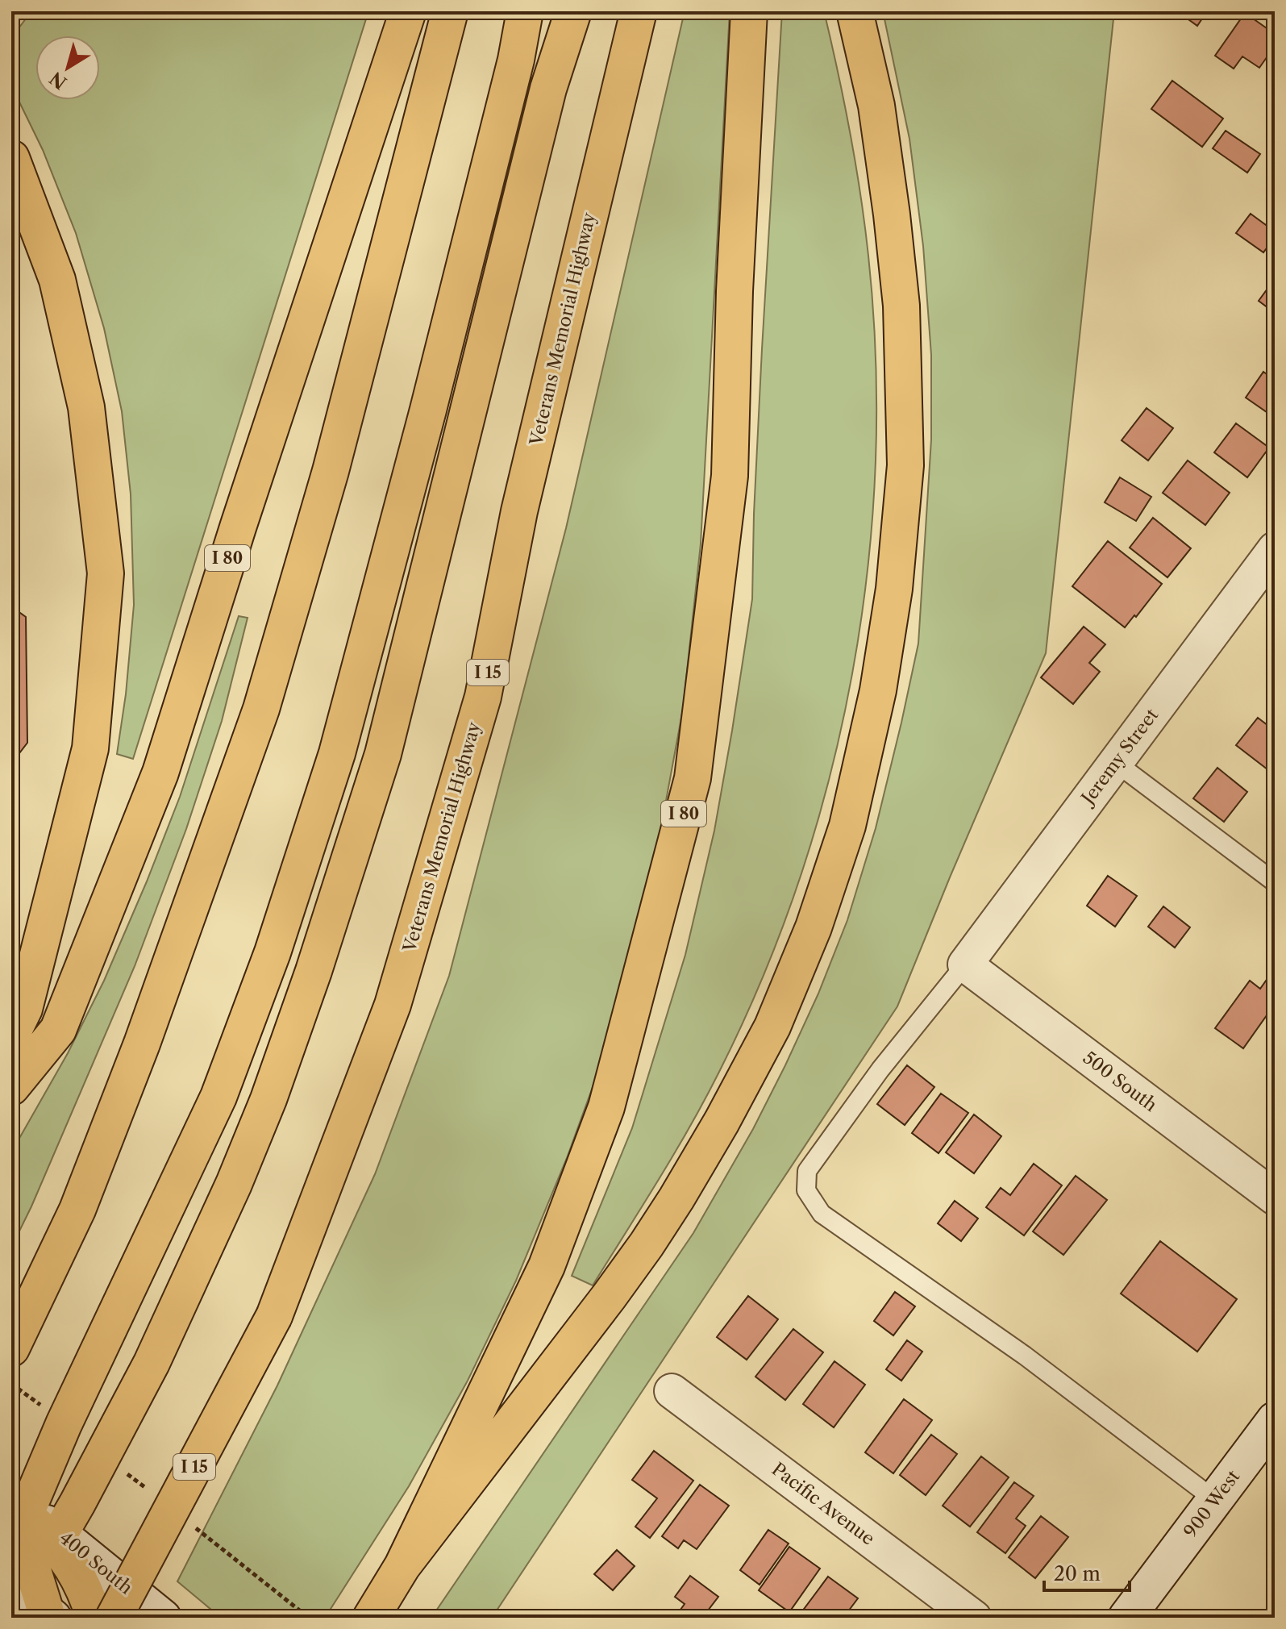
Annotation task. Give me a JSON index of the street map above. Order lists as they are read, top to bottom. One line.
{"streets":{"highway":["Veterans Memorial Highway","I 80","I 15"],"main road":["900 West","400 South"],"street":["Jeremy Street","500 South","Pacific Avenue"]},"crossings":[["Jeremy Street","500 South"]],"scale_bar":"20 m","north":"bottom left"}
